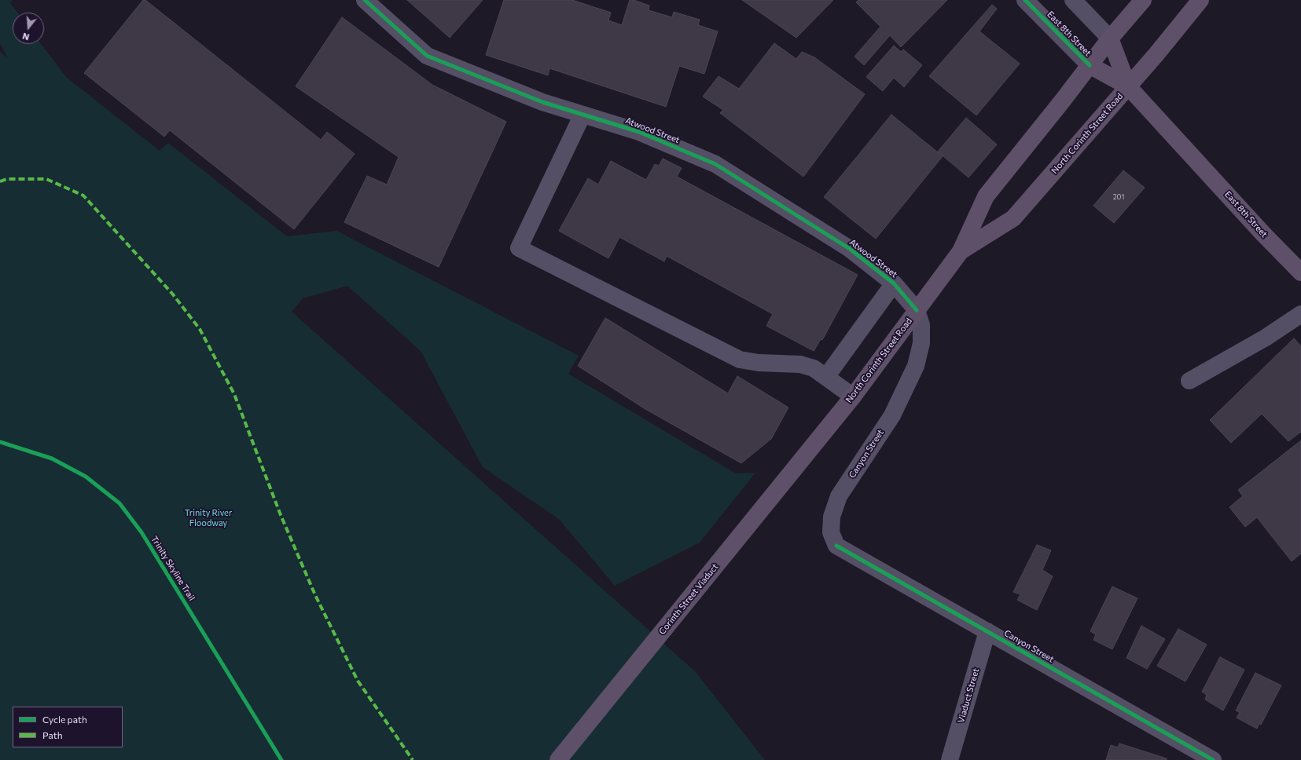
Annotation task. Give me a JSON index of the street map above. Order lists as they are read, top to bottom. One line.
{"streets":{"main road":["East 8th Street","North Corinth Street Road","Corinth Street Viaduct"],"street":["Atwood Street","Canyon Street","Viaduct Street"],"cycle path":["Trinity Skyline Trail"]},"crossings":[["East 8th Street","North Corinth Street Road"],["Atwood Street","North Corinth Street Road"],["Atwood Street","Canyon Street"],["North Corinth Street Road","Canyon Street"],["North Corinth Street Road","Corinth Street Viaduct"],["Canyon Street","Viaduct Street"]],"parks":["Trinity River Floodway"],"house_numbers":["201"],"legend":["Cycle path","Path"],"north":"bottom"}
